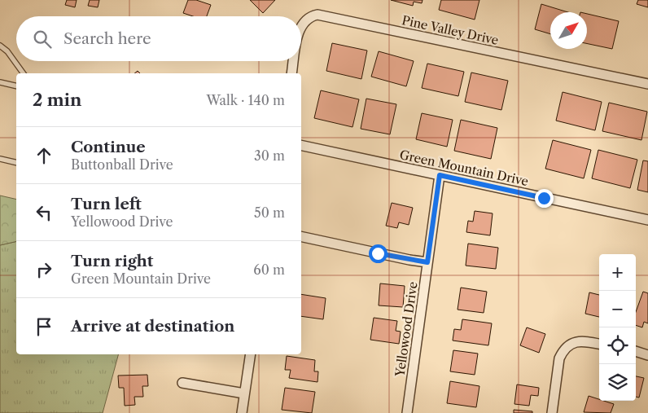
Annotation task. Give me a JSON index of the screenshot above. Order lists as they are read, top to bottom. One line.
{"streets":{"street":["Pine Valley Drive","Green Mountain Drive","Yellowood Drive"]},"crossings":[["Green Mountain Drive","Yellowood Drive"]],"north":"top right","page":{"search":"Search here","heading":["2 min","Walk · 140 m"],"list":[["Continue","Buttonball Drive","30 m"],["Turn left","Yellowood Drive","50 m"],["Turn right","Green Mountain Drive","60 m"],"Arrive at destination"],"map_buttons":["+","−"]}}
